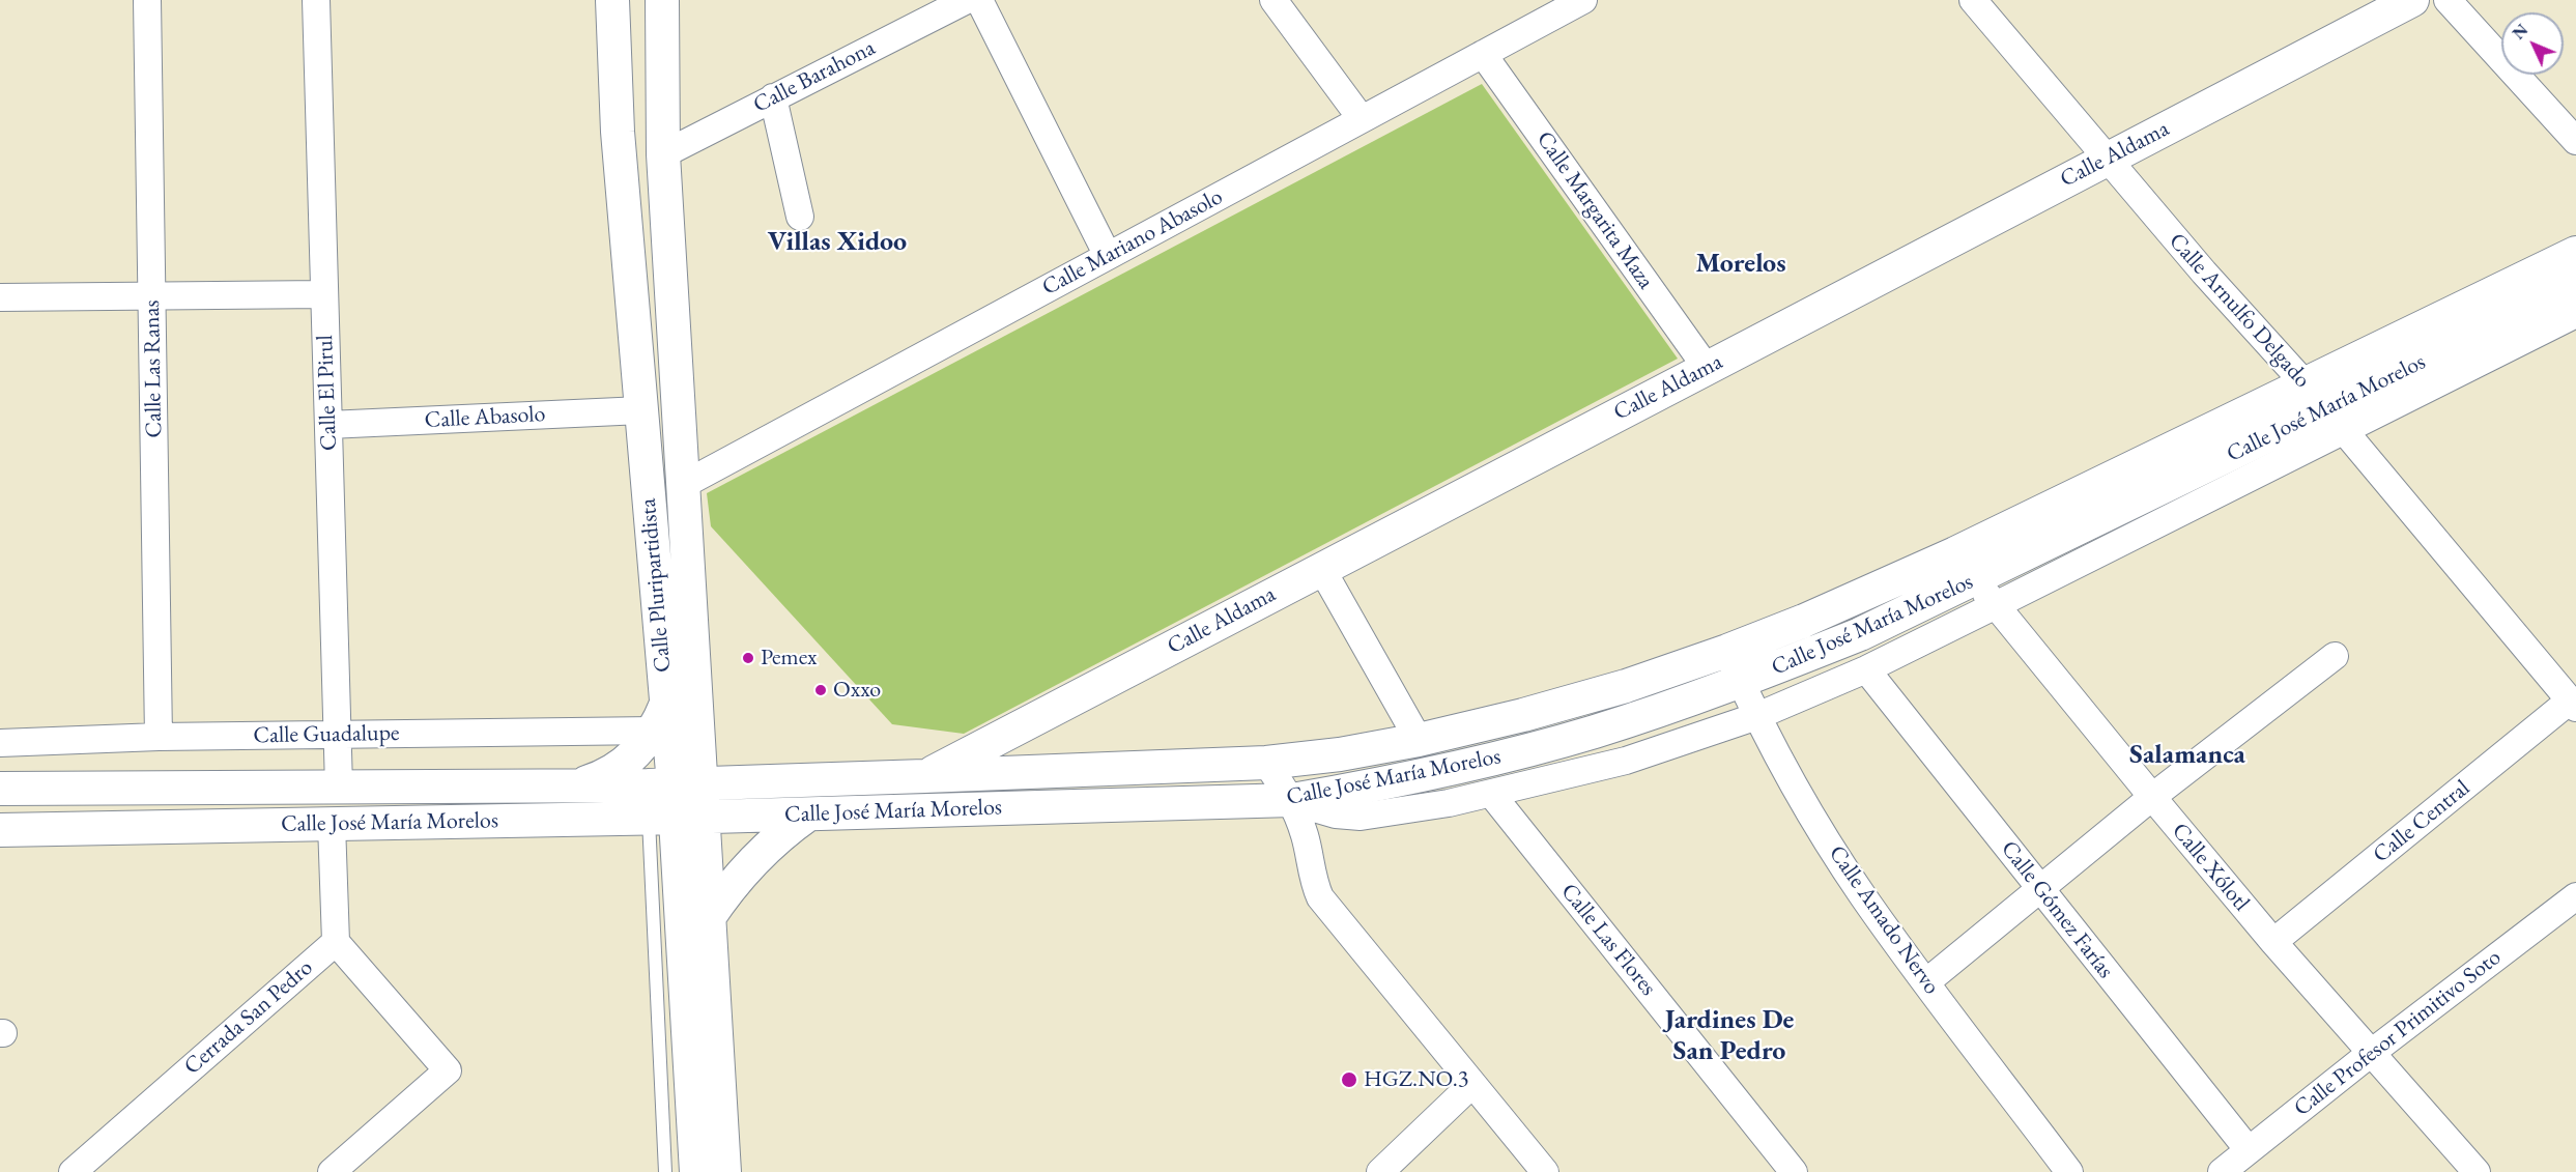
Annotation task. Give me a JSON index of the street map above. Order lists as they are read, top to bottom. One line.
{"streets":{"street":["Calle Barahona","Calle Aldama","Calle Margarita Maza","Calle Mariano Abasolo","Calle Arnulfo Delgado","Calle Las Ranas","Calle El Pirul","Calle José María Morelos","Calle Abasolo","Calle Pluripartidista","Calle Guadalupe","Calle Central","Calle Xólotl","Calle Gómez Farías","Calle Amado Nervo","Calle Las Flores","Cerrada San Pedro","Calle Profesor Primitivo Soto"]},"crossings":[["Calle Barahona","Calle Pluripartidista"],["Calle Aldama","Calle Margarita Maza"],["Calle Aldama","Calle Arnulfo Delgado"],["Calle Aldama","Calle José María Morelos"],["Calle Margarita Maza","Calle Mariano Abasolo"],["Calle Mariano Abasolo","Calle Pluripartidista"],["Calle Arnulfo Delgado","Calle José María Morelos"],["Calle Arnulfo Delgado","Calle Central"],["Calle Las Ranas","Calle Guadalupe"],["Calle El Pirul","Calle José María Morelos"],["Calle El Pirul","Calle Abasolo"],["Calle El Pirul","Calle Guadalupe"],["Calle José María Morelos","Calle Pluripartidista"],["Calle José María Morelos","Calle Xólotl"],["Calle José María Morelos","Calle Amado Nervo"],["Calle Abasolo","Calle Pluripartidista"],["Calle Pluripartidista","Calle Guadalupe"],["Calle Central","Calle Xólotl"],["Calle Xólotl","Calle Profesor Primitivo Soto"],["Calle Gómez Farías","Calle Profesor Primitivo Soto"]],"districts":["Villas Xidoo","Morelos","Salamanca","Jardines De San Pedro"],"places":["Pemex","Oxxo","HGZ.NO.3"],"north":"top left"}
